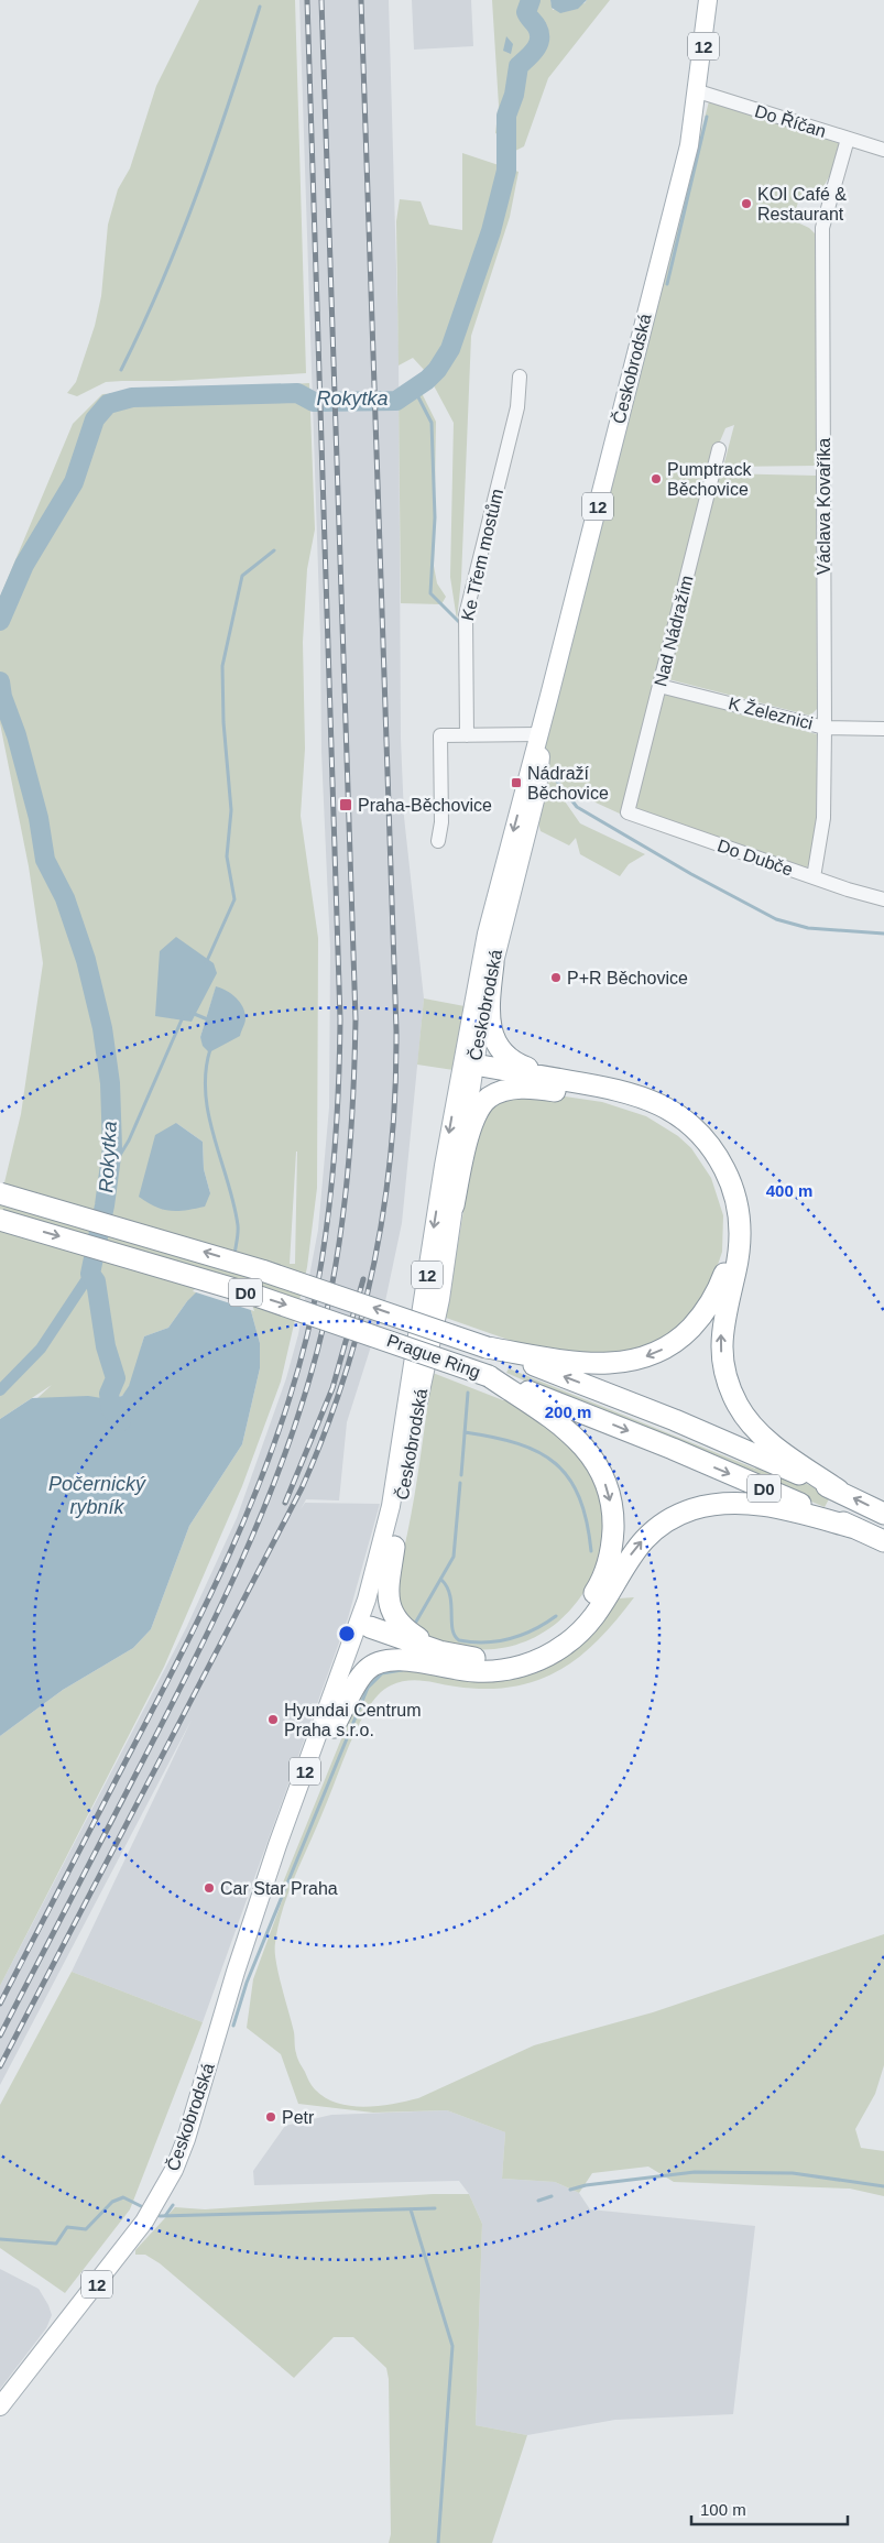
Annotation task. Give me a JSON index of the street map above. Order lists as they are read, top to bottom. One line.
{"streets":{"highway":["D0","Prague Ring"],"main road":["12","Českobrodská"],"street":["Do Říčan","Václava Kovaříka","Ke Třem mostům","Nad Nádražím","K Železnici","Do Dubče"]},"crossings":[["Do Říčan","Českobrodská"],["Do Říčan","Václava Kovaříka"],["Václava Kovaříka","K Železnici"],["Václava Kovaříka","Do Dubče"],["Nad Nádražím","K Železnici"],["Nad Nádražím","Do Dubče"]],"water":["Rokytka","Počernický rybník"],"places":{"other":["KOI Café & Restaurant","Pumptrack Běchovice","P+R Běchovice","Hyundai Centrum Praha s.r.o.","Car Star Praha","Petr"],"transit":["Nádraží Běchovice","Praha-Běchovice"]},"scale_bar":"100 m","rings":["400 m","200 m"]}
